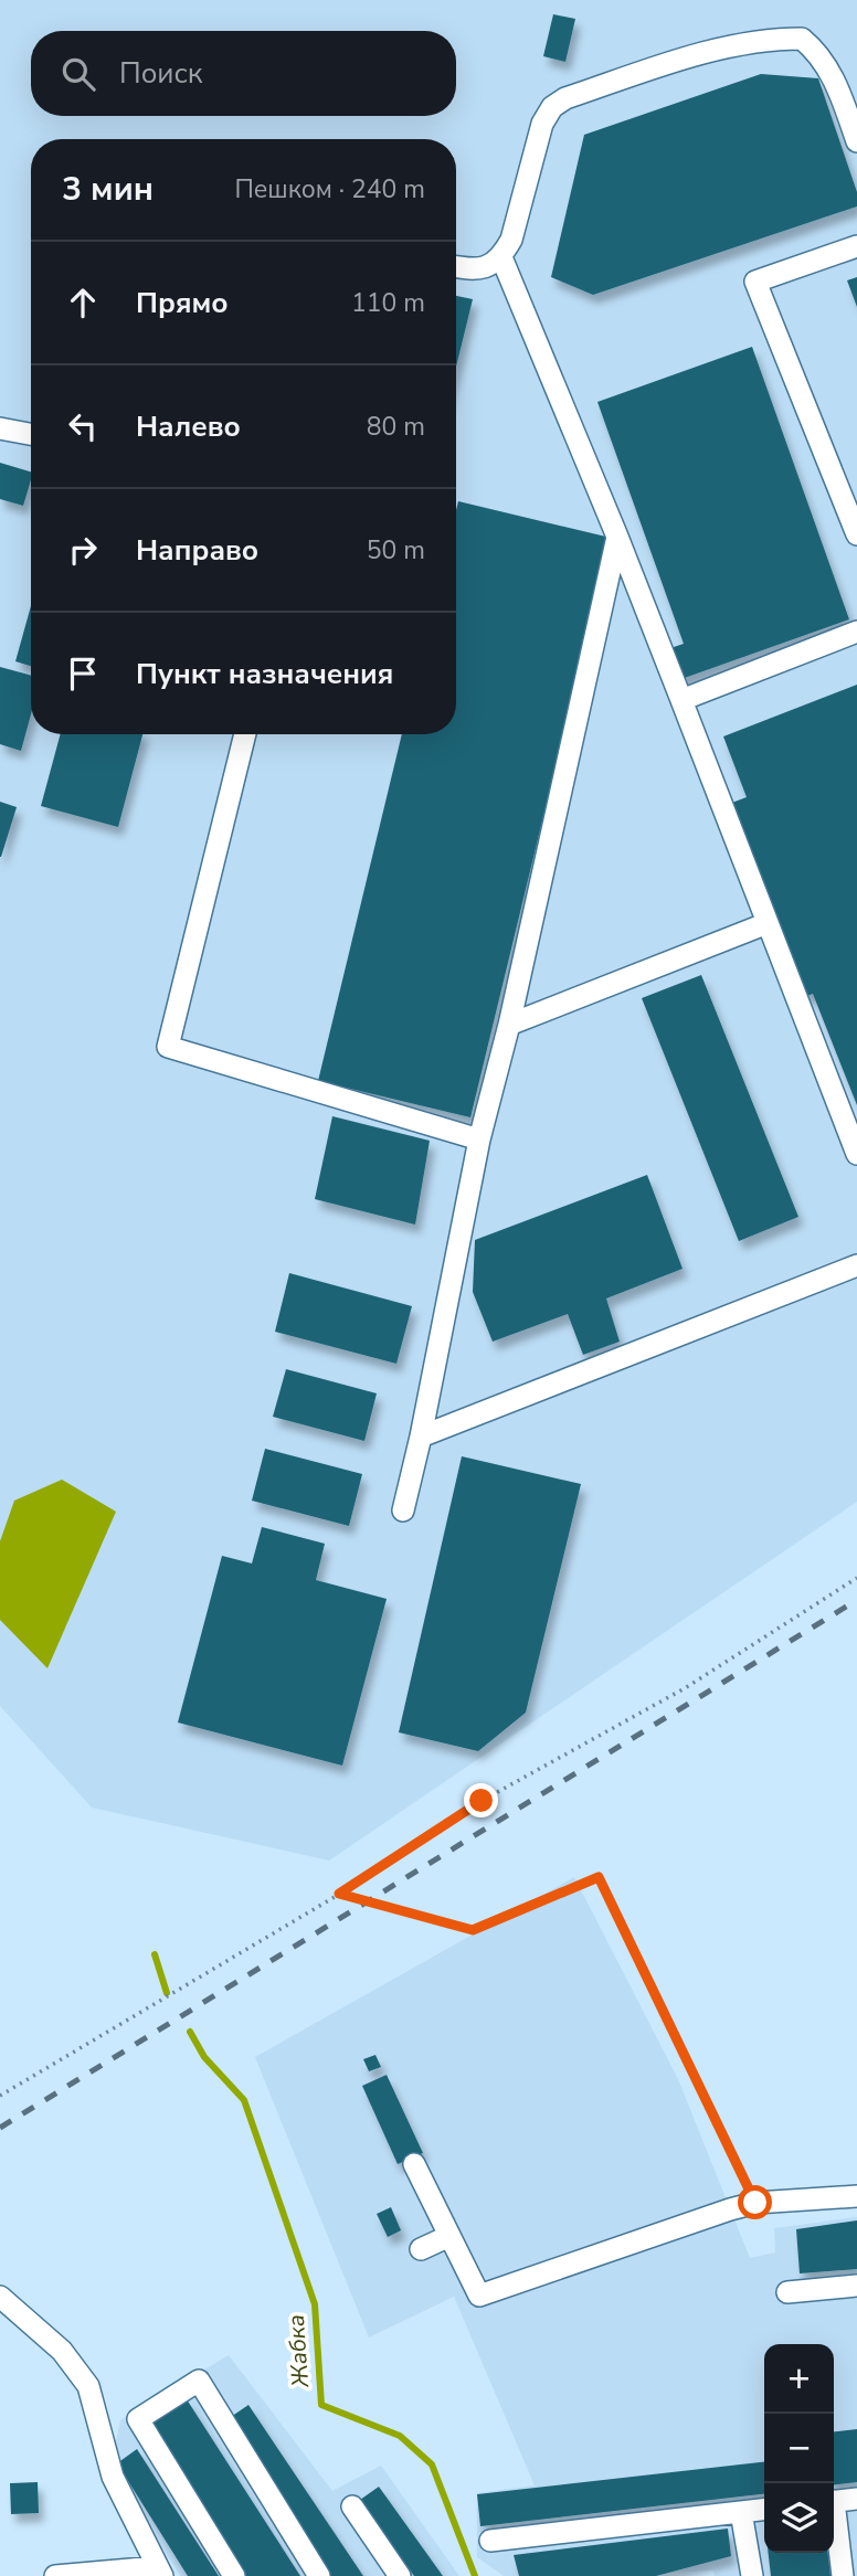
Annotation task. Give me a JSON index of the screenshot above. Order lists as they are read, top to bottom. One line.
{"water":["Жабка"],"page":{"search":"Поиск","heading":["3 мин","Пешком · 240 m"],"list":[["Прямо","110 m"],["Налево","80 m"],["Направо","50 m"],"Пункт назначения"],"map_buttons":["+","−"]}}
